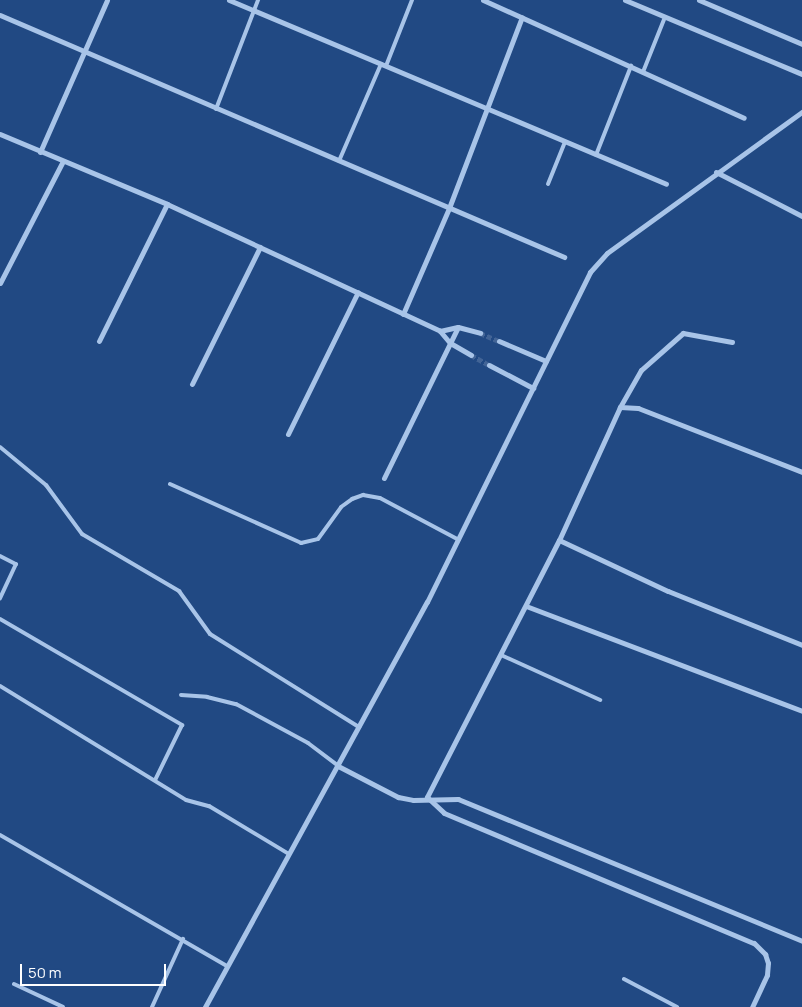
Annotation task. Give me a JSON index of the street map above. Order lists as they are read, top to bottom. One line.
{"scale_bar":"50 m"}
